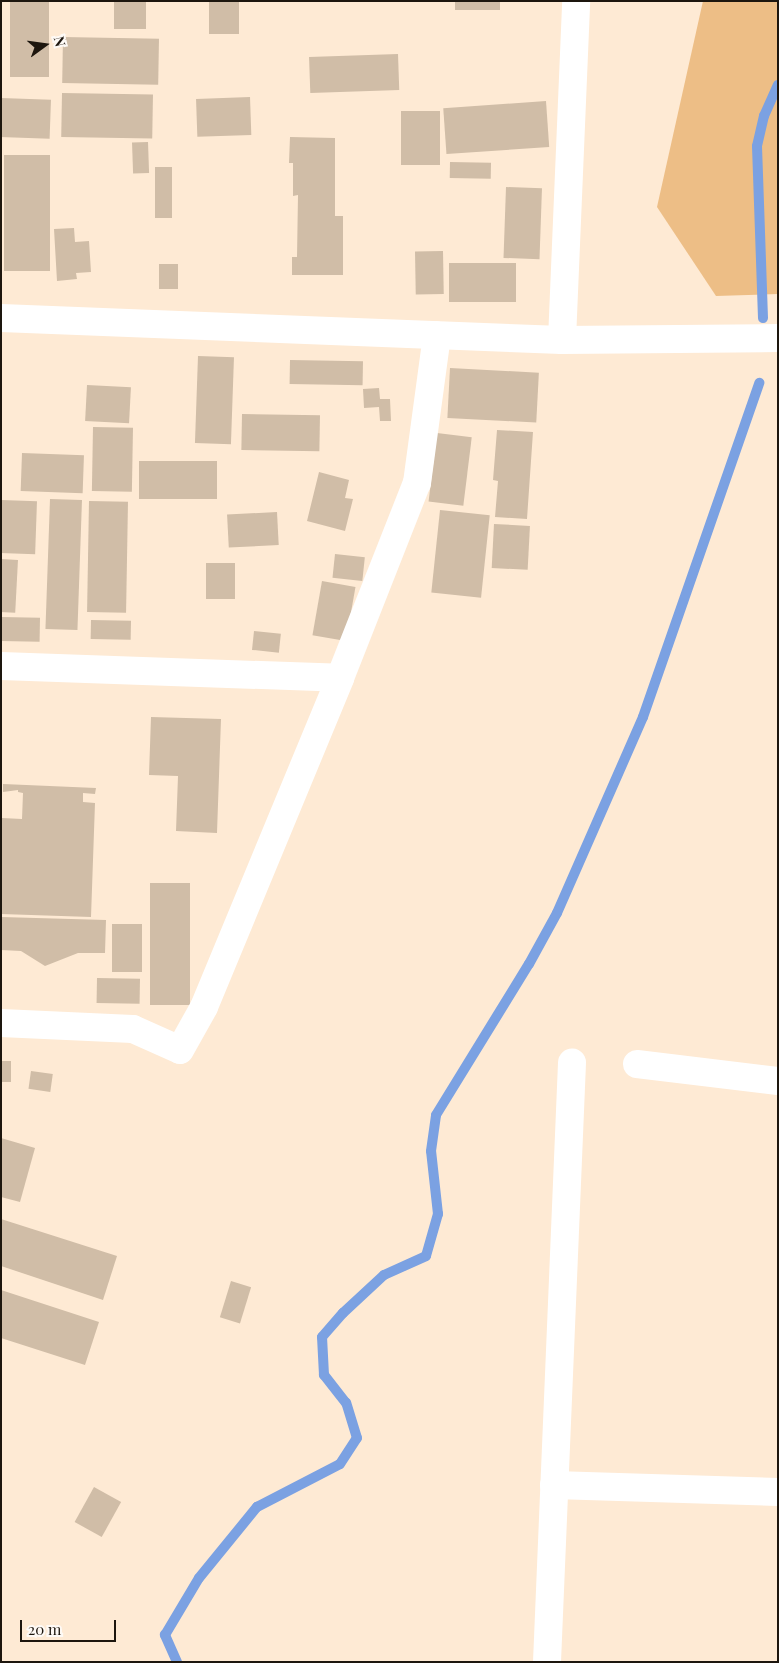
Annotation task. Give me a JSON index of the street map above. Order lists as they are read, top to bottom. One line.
{"scale_bar":"20 m","north":"right"}
